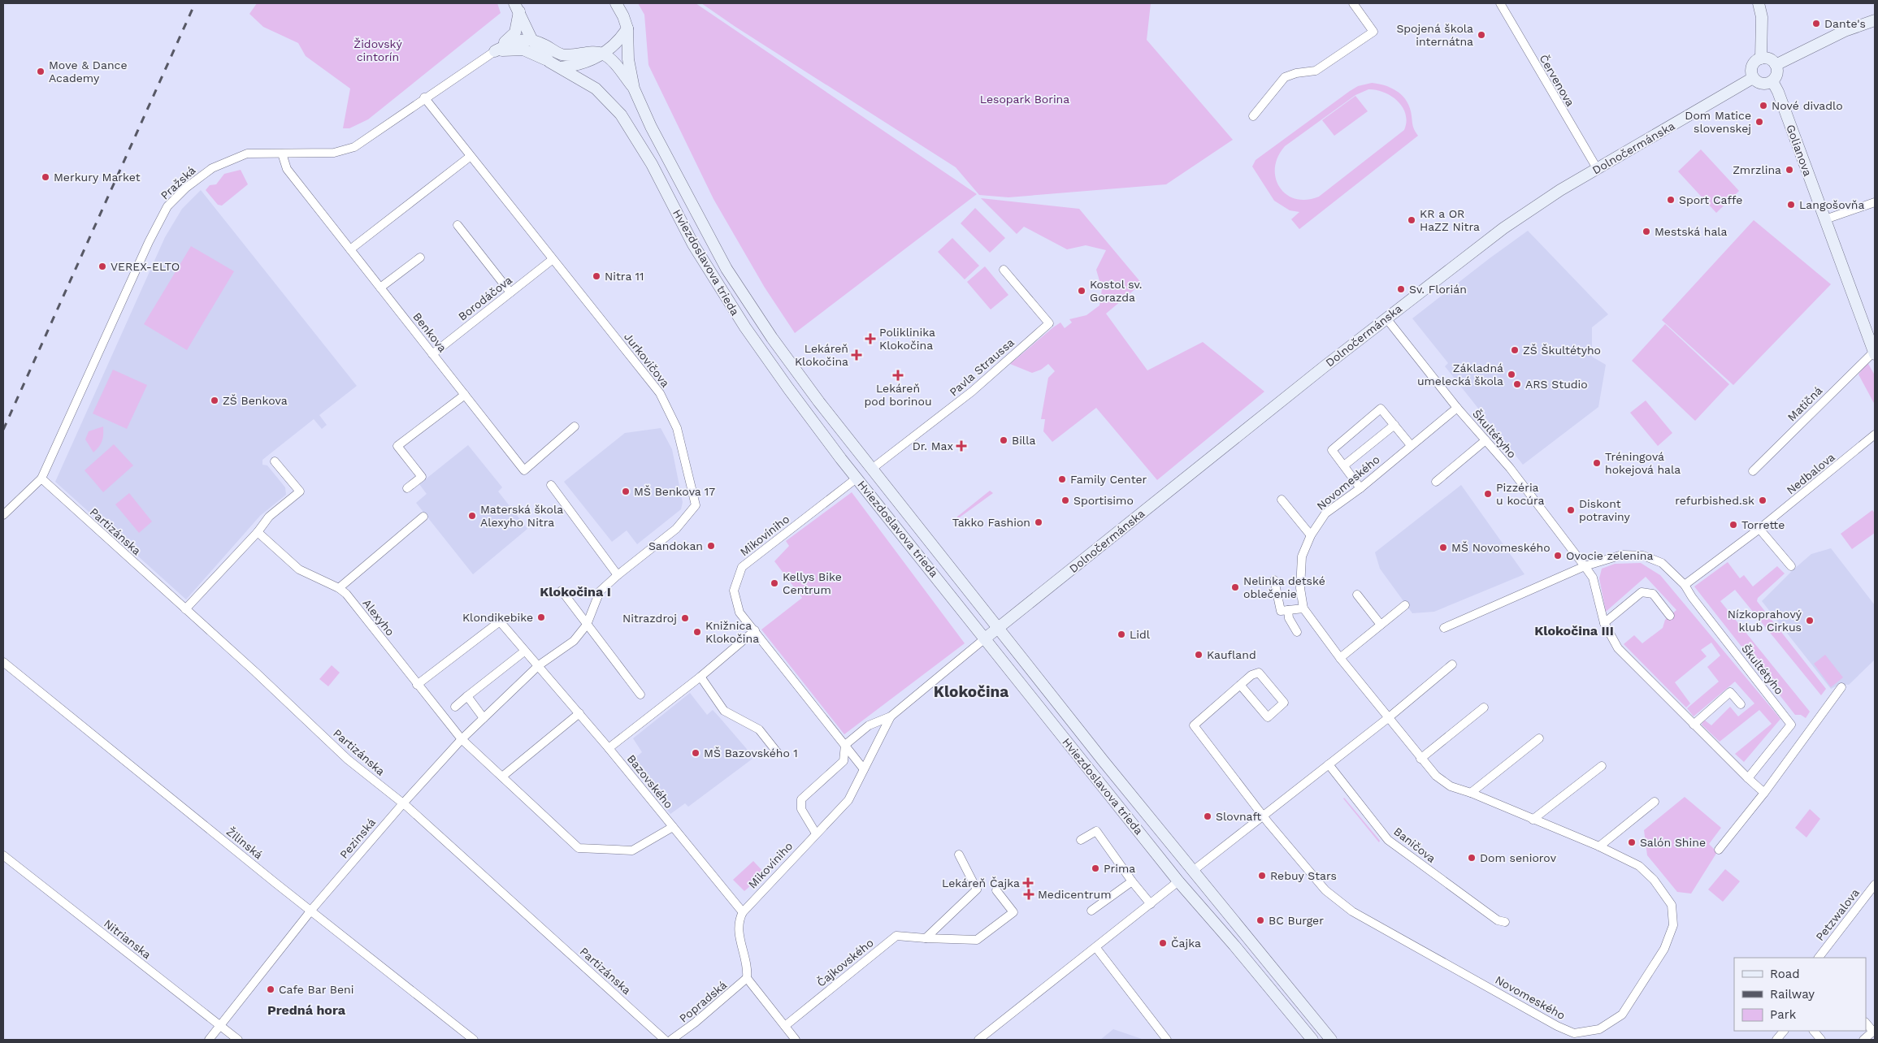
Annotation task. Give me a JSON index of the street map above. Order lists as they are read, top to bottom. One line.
{"streets":{"street":["Červenova","Dolnočermánska","Golianova","Pražská","Hviezdoslavova trieda","Borodáčova","Benkova","Jurkovičova","Pavla Straussa","Matičná","Škultétyho","Nedbalova","Novomeského","Partizánska","Mikovíniho","Alexyho","Bazovského","Pezinská","Žilinská","Baničova","Petzwalova","Nitrianska","Čajkovského","Popradská"]},"crossings":[["Červenova","Dolnočermánska"],["Dolnočermánska","Golianova"],["Dolnočermánska","Hviezdoslavova trieda"],["Dolnočermánska","Škultétyho"],["Dolnočermánska","Mikovíniho"],["Golianova","Matičná"],["Pražská","Benkova"],["Pražská","Jurkovičova"],["Pražská","Partizánska"],["Hviezdoslavova trieda","Pavla Straussa"],["Hviezdoslavova trieda","Mikovíniho"],["Borodáčova","Benkova"],["Borodáčova","Jurkovičova"],["Jurkovičova","Bazovského"],["Jurkovičova","Pezinská"],["Škultétyho","Nedbalova"],["Škultétyho","Novomeského"],["Partizánska","Pezinská"],["Mikovíniho","Bazovského"],["Alexyho","Bazovského"],["Alexyho","Pezinská"],["Bazovského","Pezinská"],["Pezinská","Žilinská"],["Pezinská","Nitrianska"]],"districts":["Klokočina I","Klokočina III","Klokočina","Predná hora"],"parks":["Židovský cintorín","Lesopark Borina"],"places":{"other":["Dante's","Spojená škola internátna","Move & Dance Academy","Nové divadlo","Dom Matice slovenskej","Zmrzlina","Merkury Market","Sport Caffe","Langošovňa","KR a OR HaZZ Nitra","Mestská hala","VEREX-ELTO","Nitra 11","Sv. Florián","Kostol sv. Gorazda","ZŠ Škultétyho","Základná umelecká škola","ARS Studio","ZŠ Benkova","Billa","Tréningová hokejová hala","Family Center","MŠ Benkova 17","Pizzéria u kocúra","Sportisimo","refurbished.sk","Diskont potraviny","Materská škola Alexyho Nitra","Takko Fashion","Torrette","Sandokan","MŠ Novomeského","Ovocie zelenina","Kellys Bike Centrum","Nelinka detské oblečenie","Klondikebike","Nitrazdroj","Nízkoprahový klub Cirkus","Knižnica Klokočina","Lidl","Kaufland","MŠ Bazovského 1","Slovnaft","Salón Shine","Dom seniorov","Prima","Rebuy Stars","BC Burger","Čajka","Cafe Bar Beni"],"health":["Poliklinika Klokočina","Lekáreň Klokočina","Lekáreň pod borinou","Dr. Max","Lekáreň Čajka","Medicentrum"]},"legend":["Road","Railway","Park"]}
